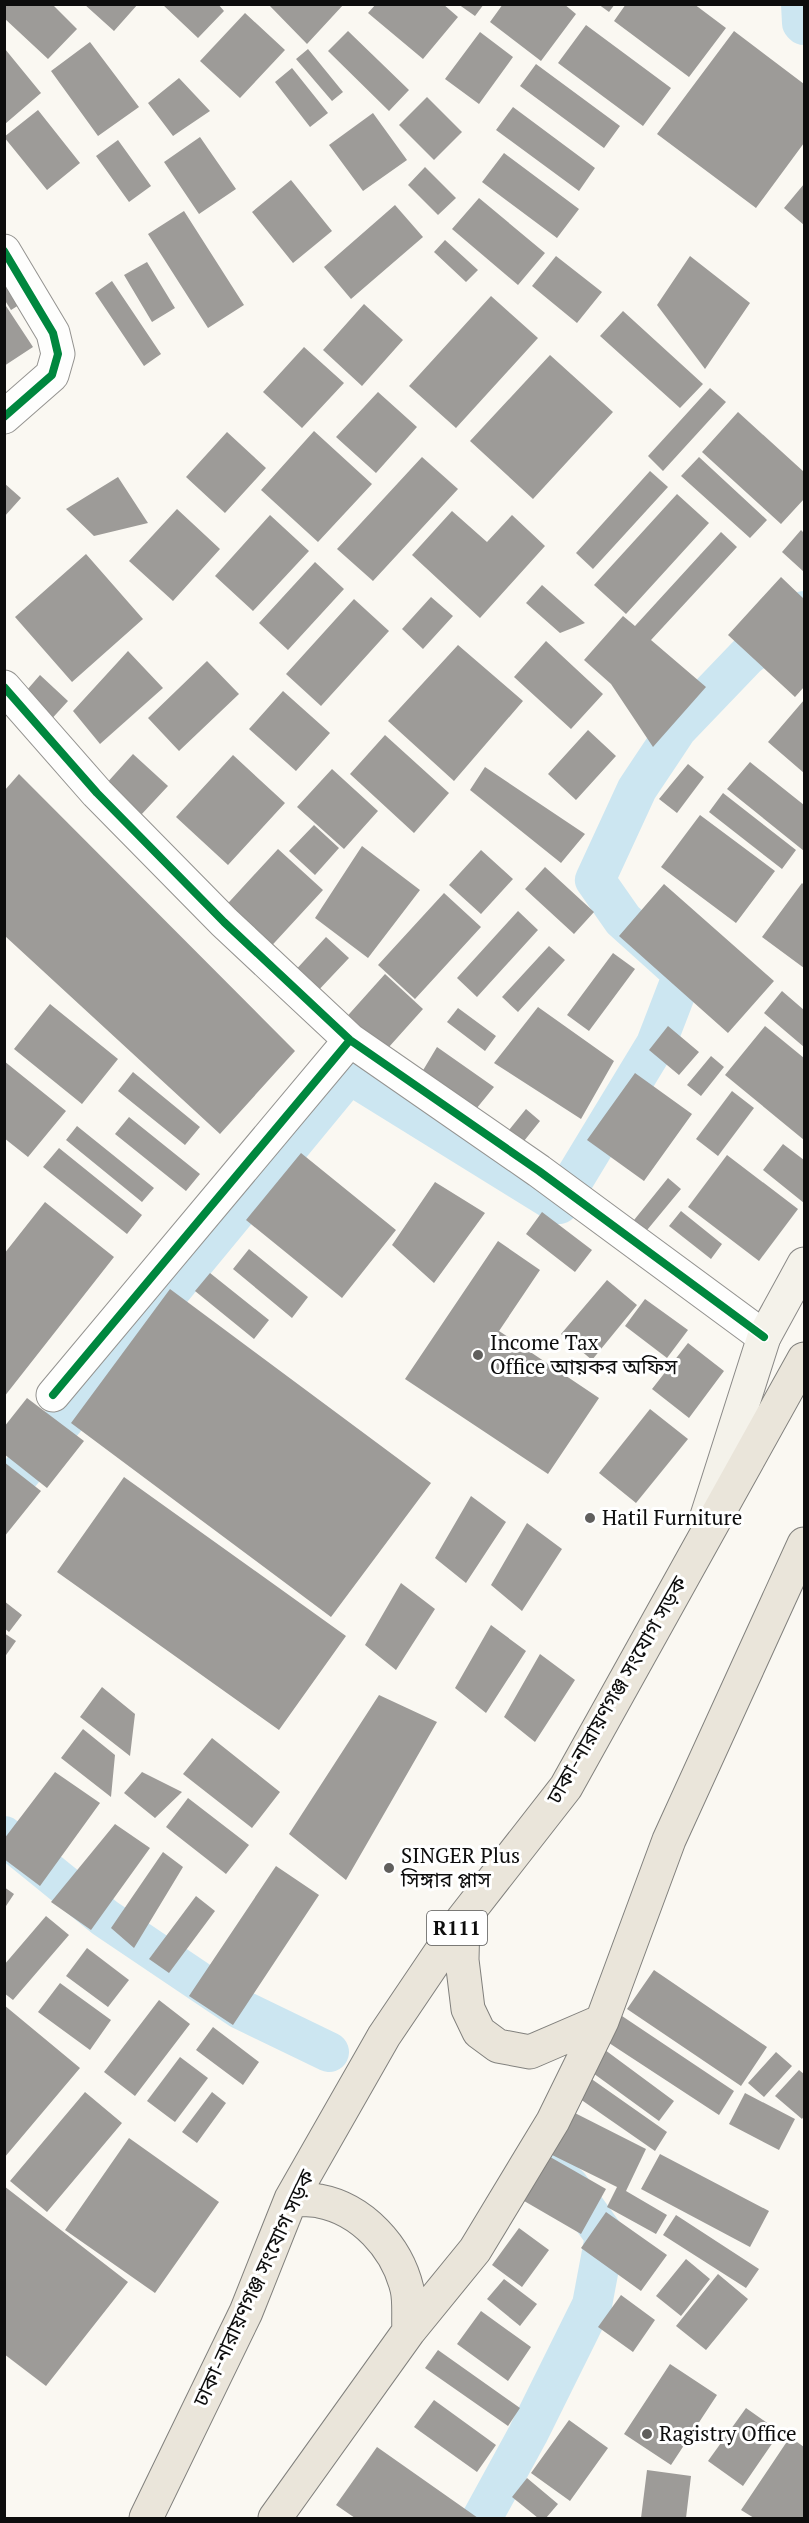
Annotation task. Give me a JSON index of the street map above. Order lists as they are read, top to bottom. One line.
{"streets":{"main road":["ঢাকা-নারায়ণগঞ্জ সংযোগ সড়ক","R111"]},"places":["Income Tax Office আয়কর অফিস","Hatil Furniture","SINGER Plus সিঙ্গার প্লাস","Ragistry Office"]}
